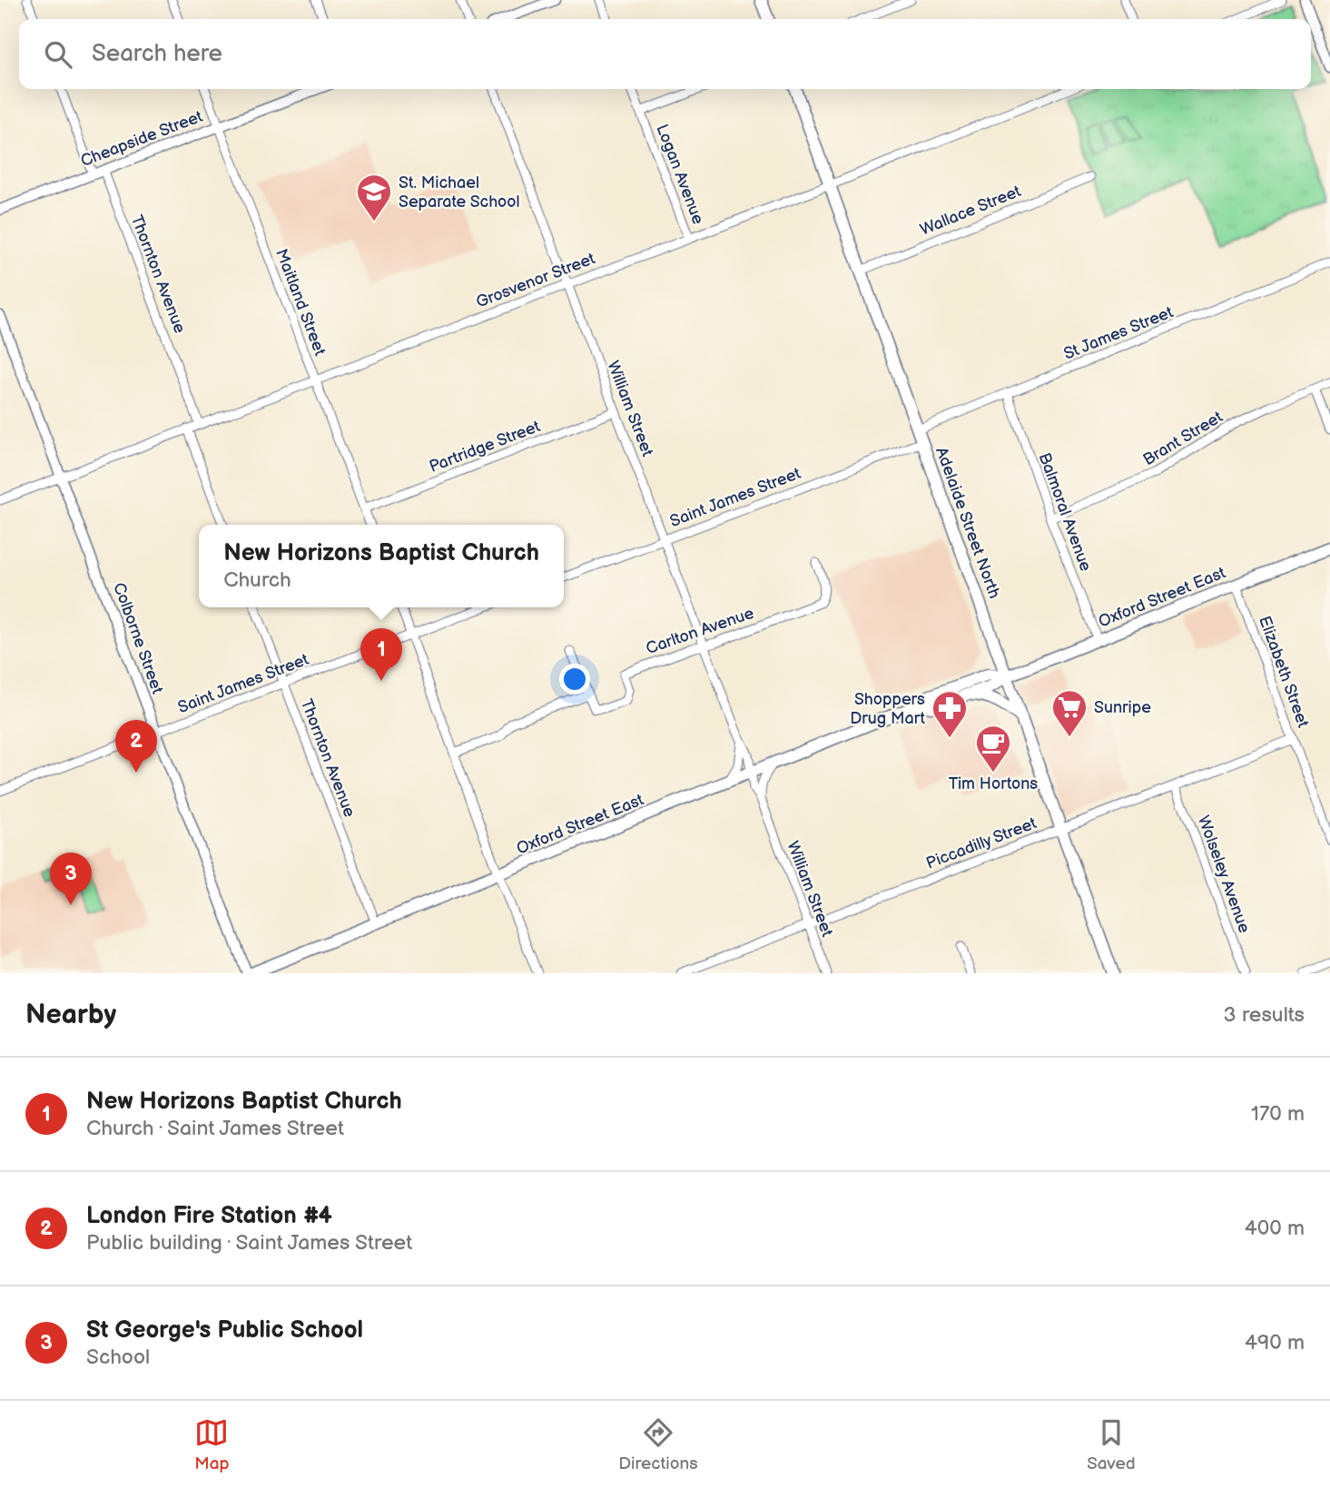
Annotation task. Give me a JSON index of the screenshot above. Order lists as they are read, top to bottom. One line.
{"streets":{"main road":["Adelaide Street North","Oxford Street East"],"street":["Cheapside Street","Logan Avenue","Wallace Street","Thornton Avenue","Grosvenor Street","Maitland Street","St James Street","William Street","Brant Street","Partridge Street","Saint James Street","Balmoral Avenue","Carlton Avenue","Colborne Street","Elizabeth Street","Piccadilly Street","Wolseley Avenue"]},"crossings":[["Cheapside Street","Thornton Avenue"],["Cheapside Street","Maitland Street"],["Logan Avenue","Grosvenor Street"],["Wallace Street","Adelaide Street North"],["Thornton Avenue","Grosvenor Street"],["Thornton Avenue","Saint James Street"],["Thornton Avenue","Oxford Street East"],["Grosvenor Street","Maitland Street"],["Grosvenor Street","William Street"],["Grosvenor Street","Adelaide Street North"],["Grosvenor Street","Colborne Street"],["Maitland Street","Partridge Street"],["St James Street","Balmoral Avenue"],["St James Street","Adelaide Street North"],["William Street","Partridge Street"],["William Street","Saint James Street"],["William Street","Oxford Street East"],["William Street","Carlton Avenue"],["William Street","Piccadilly Street"],["Brant Street","Balmoral Avenue"],["Saint James Street","Adelaide Street North"],["Saint James Street","Colborne Street"],["Balmoral Avenue","Oxford Street East"],["Adelaide Street North","Oxford Street East"],["Adelaide Street North","Piccadilly Street"],["Oxford Street East","Colborne Street"],["Oxford Street East","Elizabeth Street"],["Elizabeth Street","Piccadilly Street"],["Piccadilly Street","Wolseley Avenue"]],"places":{"school or university":["St. Michael Separate School"],"supermarket":["Sunripe"],"pharmacy":["Shoppers Drug Mart"],"cafe":["Tim Hortons"]},"page":{"search":"Search here","popup":["New Horizons Baptist Church","Church"],"pins":["1","2","3"],"heading":["Nearby","3 results"],"list":[{"mark":"1","name":"New Horizons Baptist Church","note":"Church · Saint James Street","value":"170 m"},{"mark":"2","name":"London Fire Station #4","note":"Public building · Saint James Street","value":"400 m"},{"mark":"3","name":"St George's Public School","note":"School","value":"490 m"}],"nav":["Map","Directions","Saved"]}}
